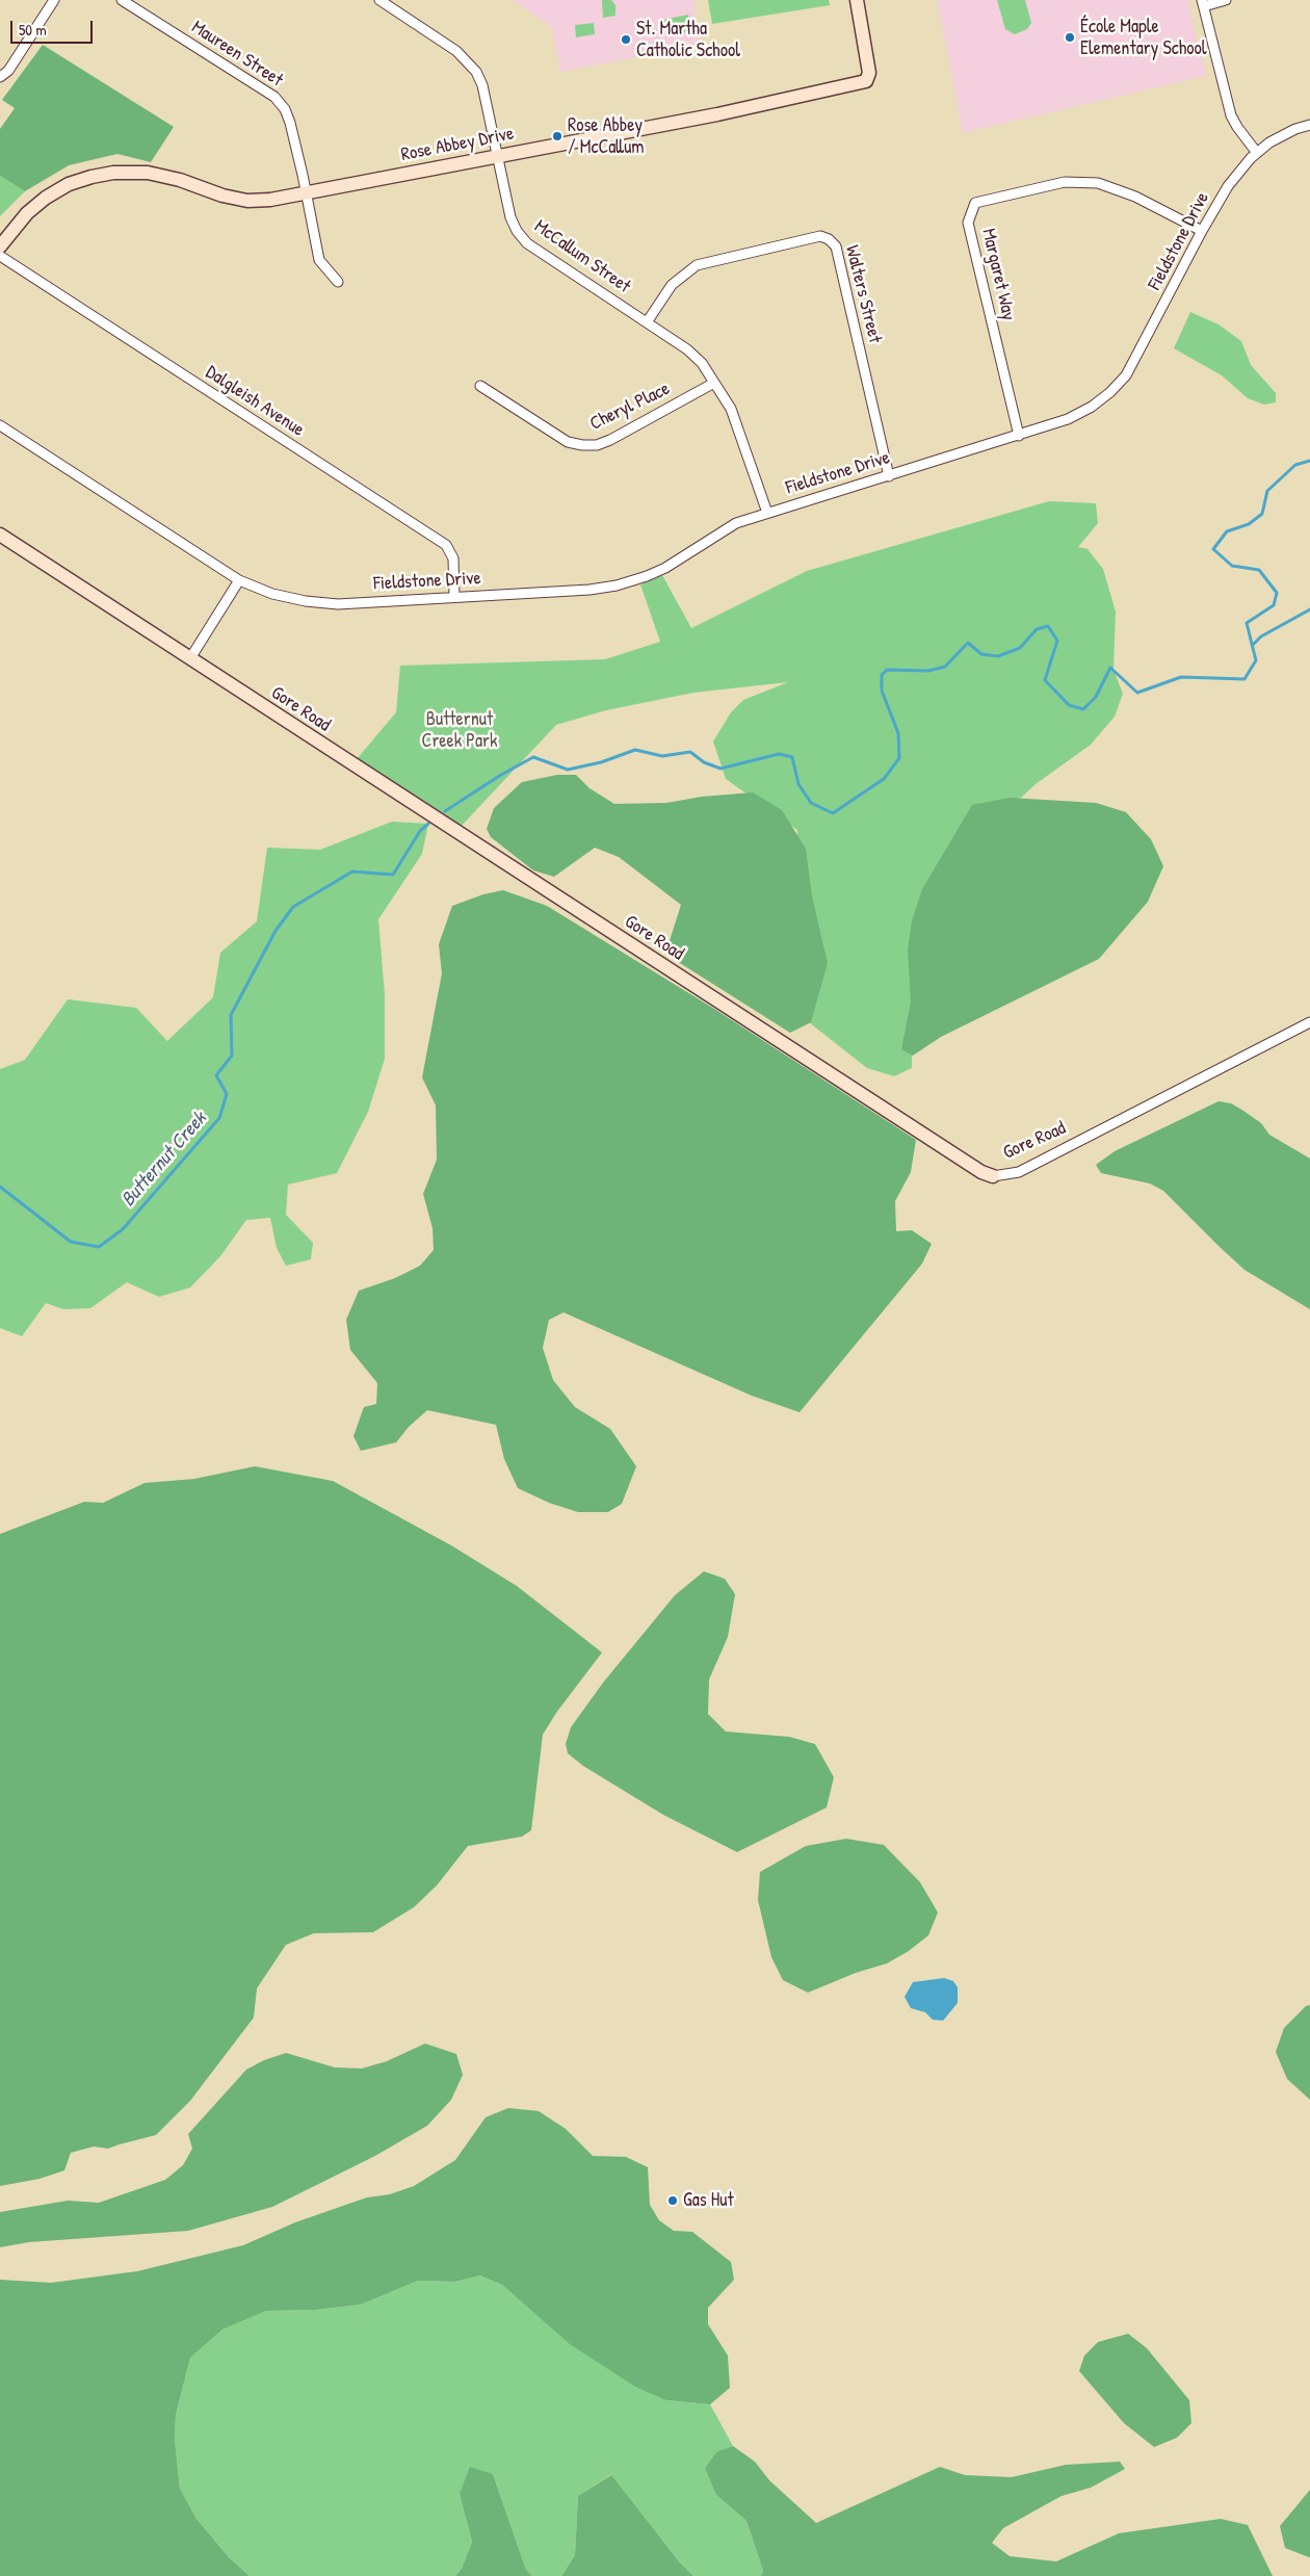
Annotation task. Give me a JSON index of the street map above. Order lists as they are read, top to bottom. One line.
{"streets":{"street":["Maureen Street","Rose Abbey Drive","Fieldstone Drive","McCallum Street","Margaret Way","Walters Street","Dalgleish Avenue","Cheryl Place","Gore Road"]},"crossings":[["Maureen Street","Rose Abbey Drive"],["Rose Abbey Drive","McCallum Street"],["Fieldstone Drive","McCallum Street"],["Fieldstone Drive","Margaret Way"],["Fieldstone Drive","Walters Street"],["Fieldstone Drive","Dalgleish Avenue"],["McCallum Street","Walters Street"],["McCallum Street","Cheryl Place"]],"water":["Butternut Creek"],"parks":["Butternut Creek Park"],"places":["École Maple Elementary School","St. Martha Catholic School","Rose Abbey / McCallum","Gas Hut"],"scale_bar":"50 m"}
